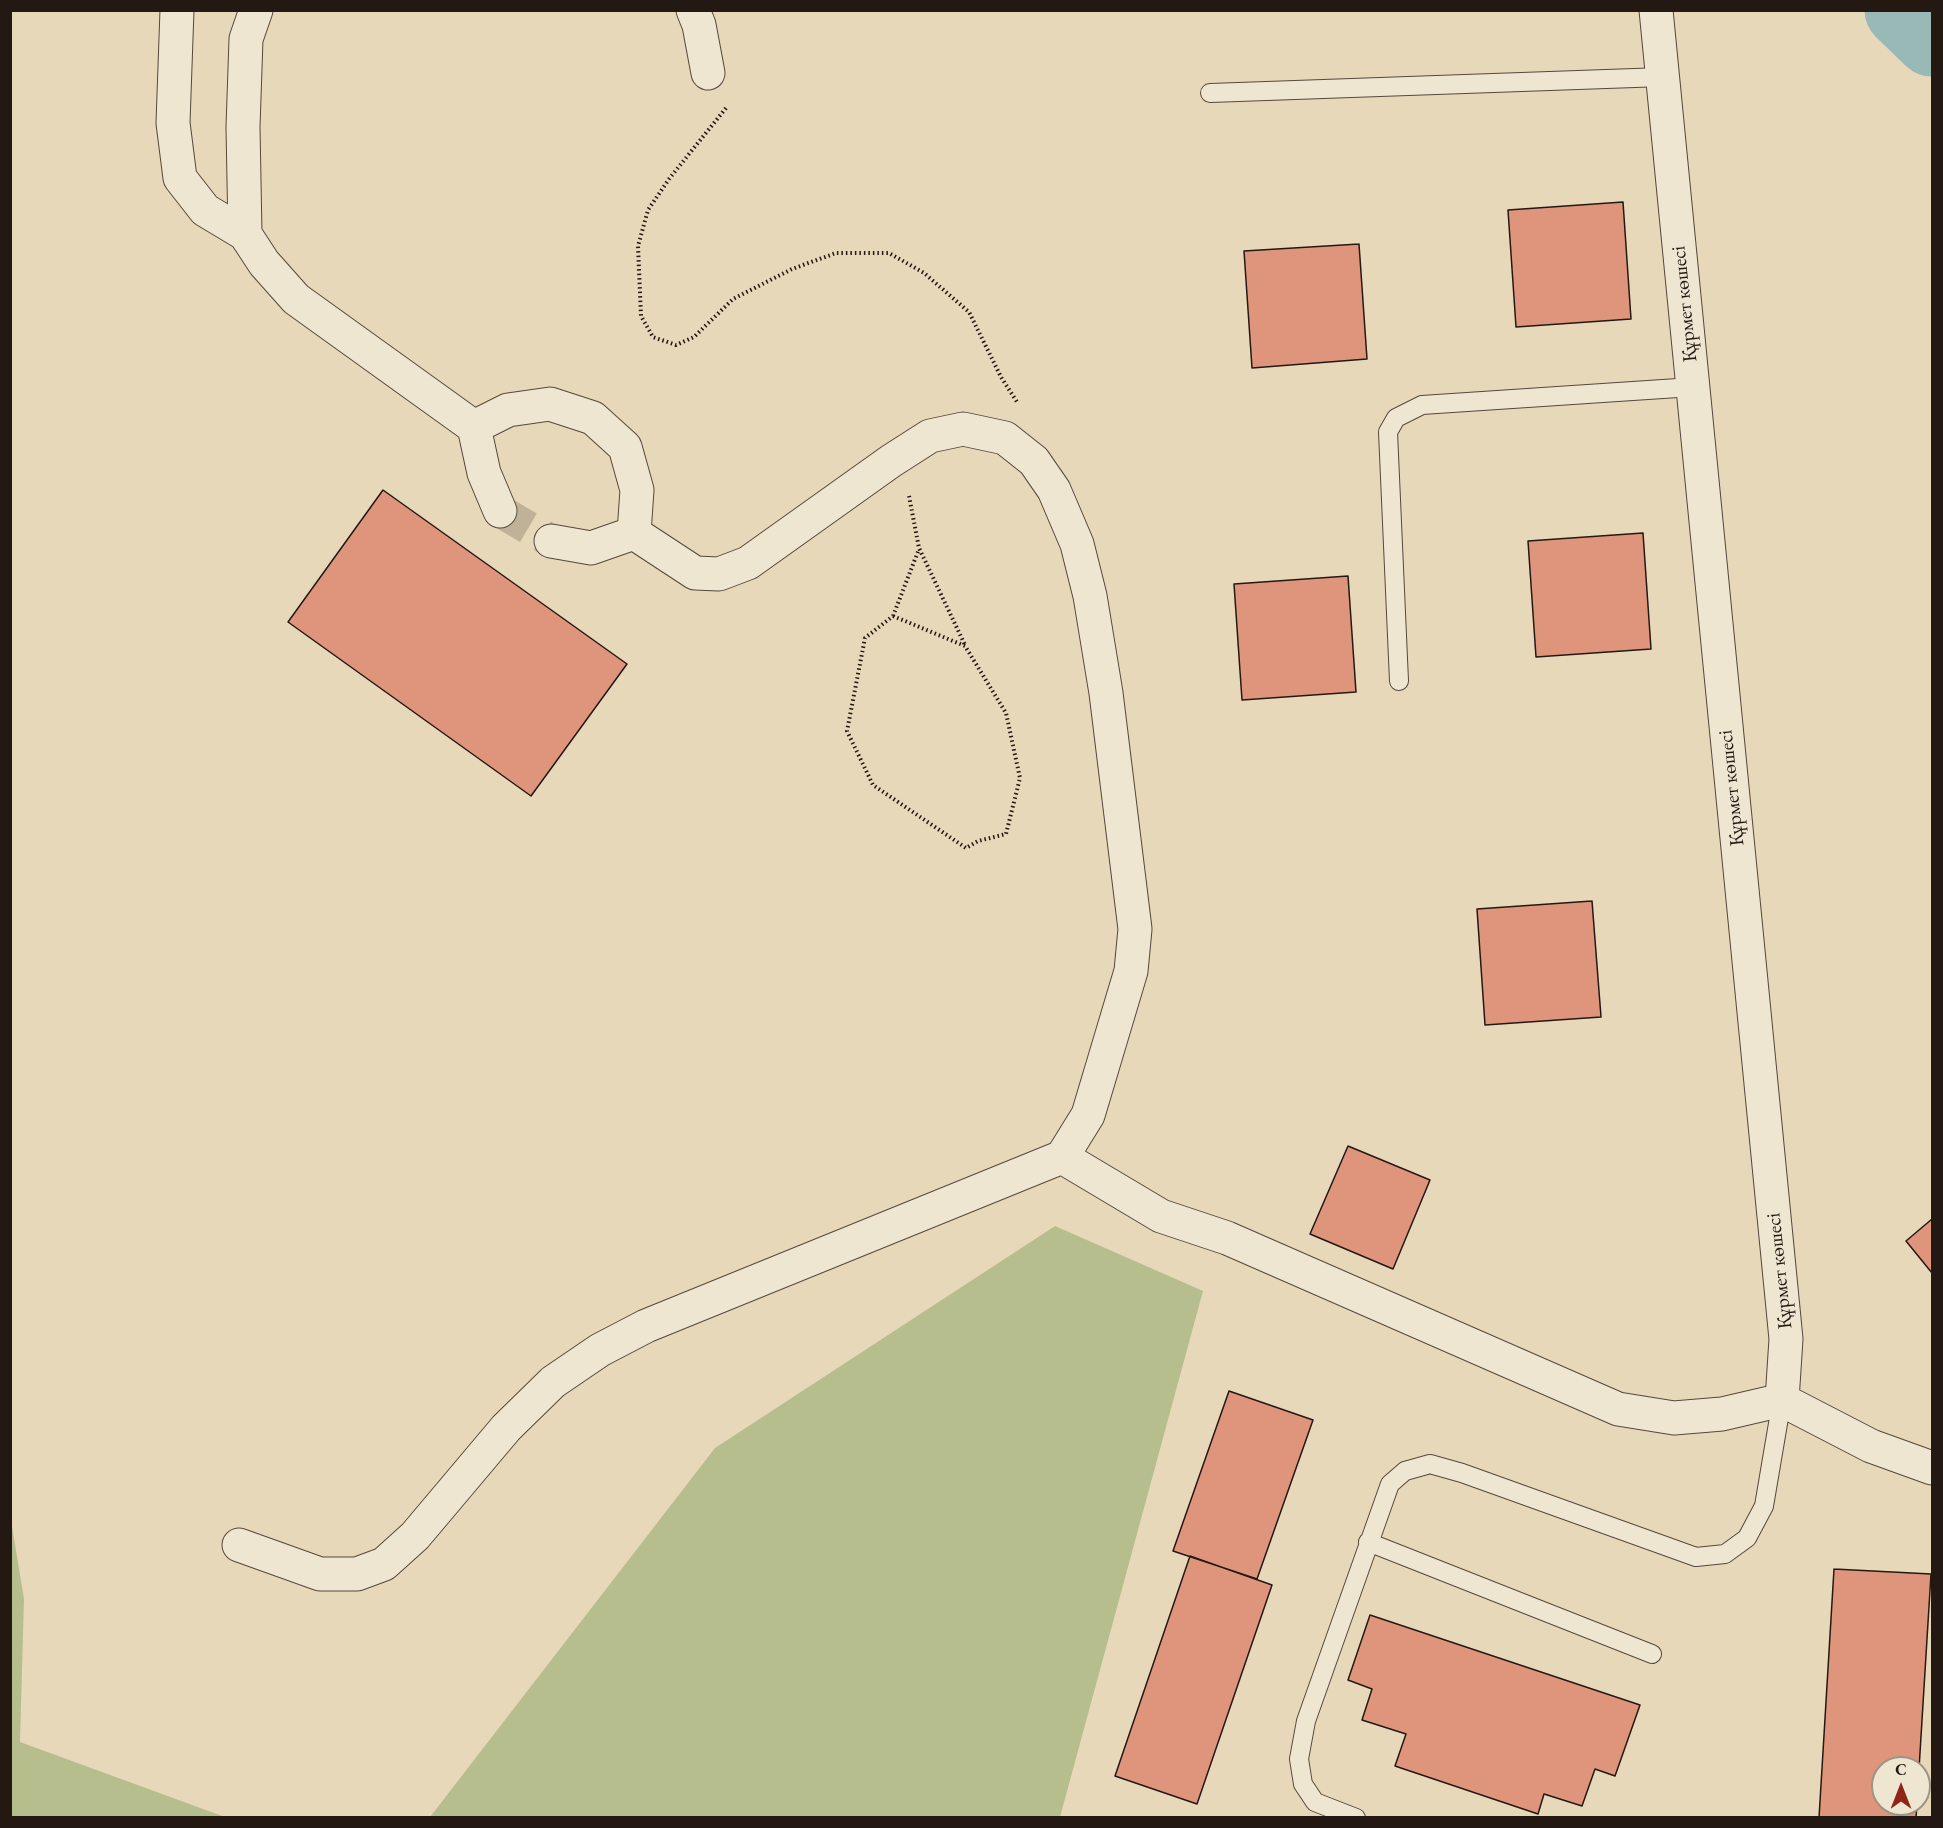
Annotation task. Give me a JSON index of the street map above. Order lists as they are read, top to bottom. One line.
{"streets":{"street":["Құрмет көшесі"]},"north":"top"}
